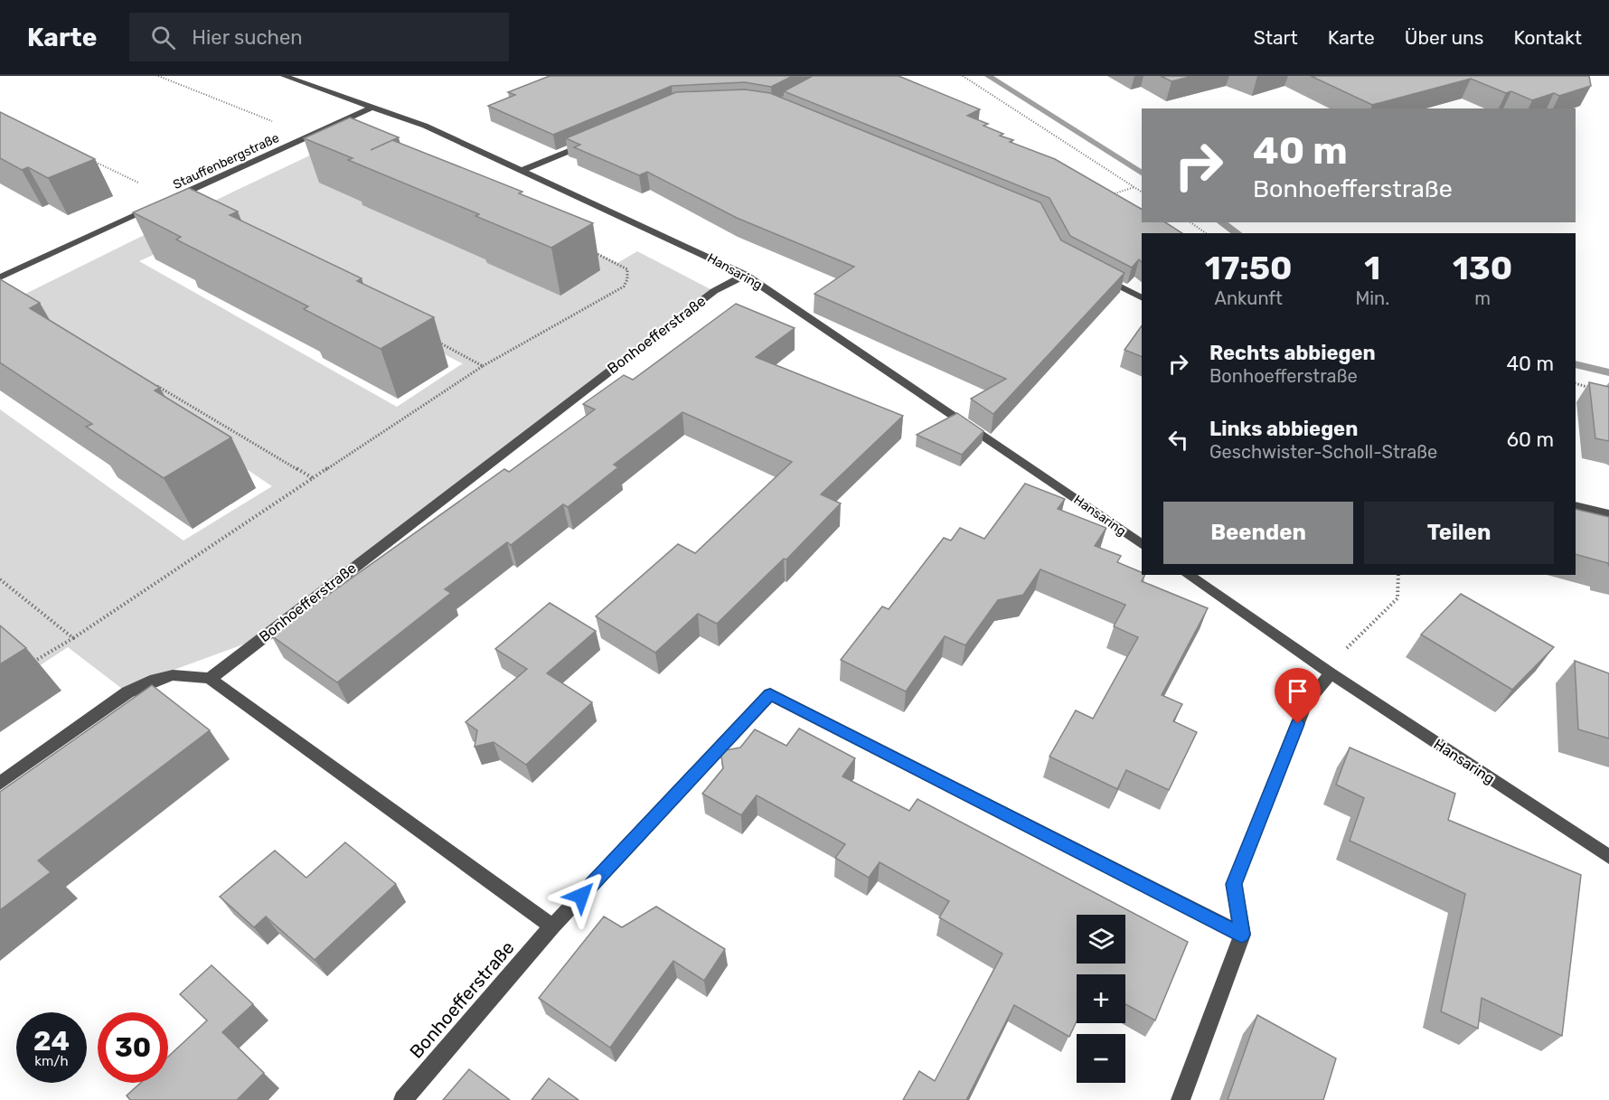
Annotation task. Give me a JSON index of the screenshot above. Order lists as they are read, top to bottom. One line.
{"streets":{"street":["Stauffenbergstraße","Hansaring","Bonhoefferstraße"]},"crossings":[["Stauffenbergstraße","Hansaring"],["Hansaring","Bonhoefferstraße"]],"page":{"header":"Karte","search":"Hier suchen","nav":["Start","Karte","Über uns","Kontakt"],"turn":["40 m","Bonhoefferstraße"],"eta":["17:50","Ankunft","1","Min.","130","m"],"list":[{"name":"Rechts abbiegen","note":"Bonhoefferstraße","value":"40 m"},{"name":"Links abbiegen","note":"Geschwister-Scholl-Straße","value":"60 m"}],"buttons":["Beenden","Teilen"],"map_buttons":["+","−"],"speed":"24 km/h","limit":"30"}}
